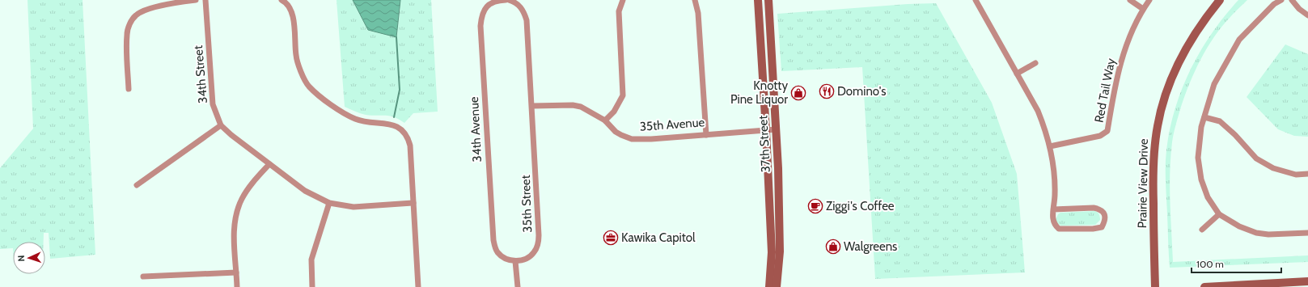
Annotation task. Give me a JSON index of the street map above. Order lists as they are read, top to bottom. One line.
{"streets":{"main road":["37th Street","Prairie View Drive"],"street":["34th Street","Red Tail Way","35th Avenue","34th Avenue","35th Street"]},"crossings":[["35th Avenue","37th Street"],["35th Avenue","35th Street"],["34th Avenue","35th Street"]],"places":{"restaurant":["Domino's"],"shop":["Knotty Pine Liquor","Walgreens"],"cafe":["Ziggi's Coffee"],"office":["Kawika Capitol"]},"scale_bar":"100 m","north":"left"}
